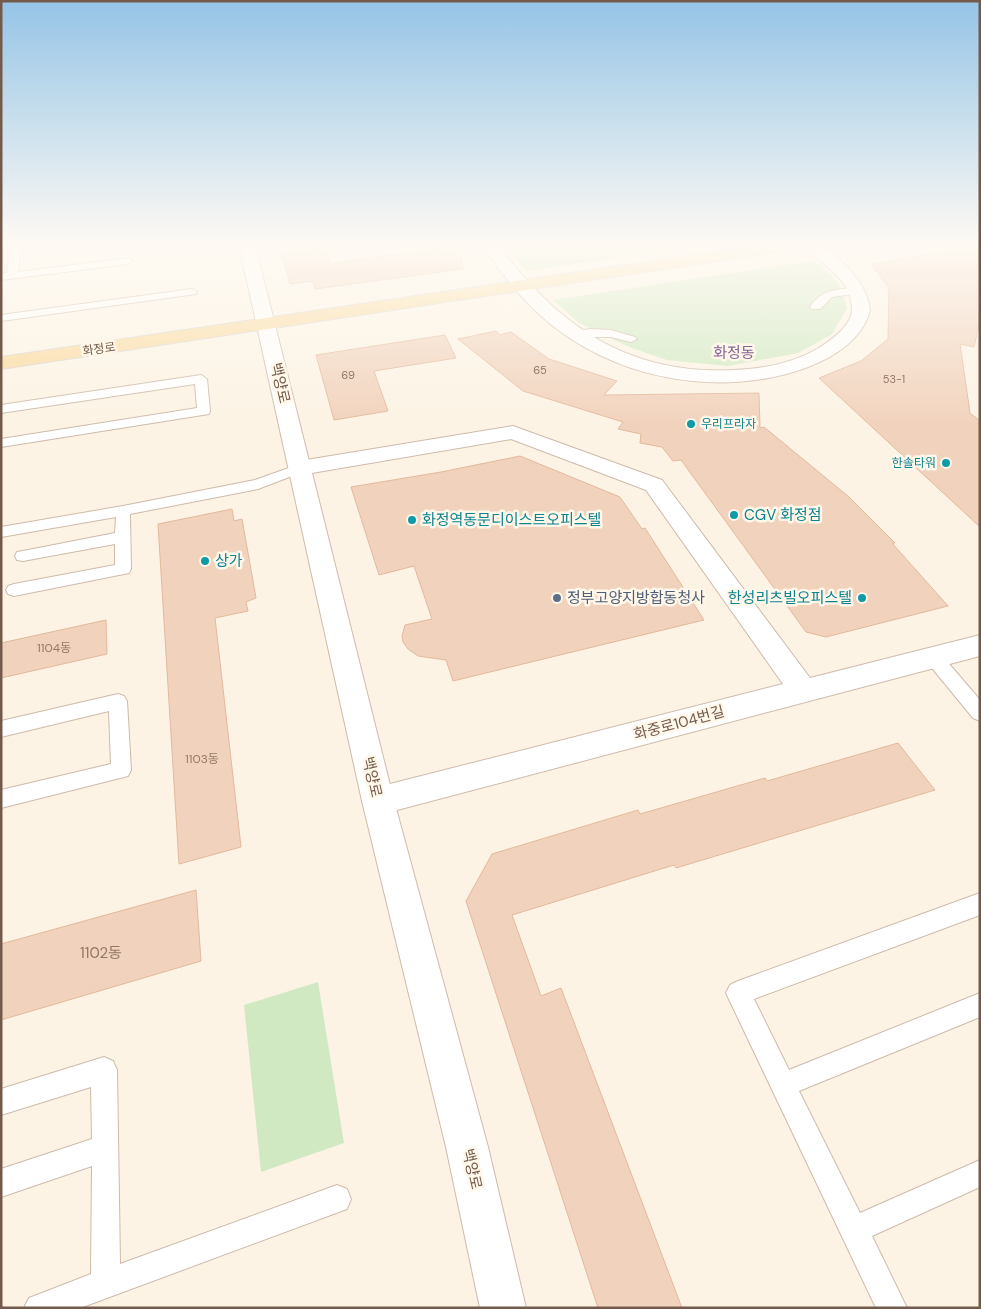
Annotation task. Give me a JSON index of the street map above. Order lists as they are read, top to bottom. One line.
{"streets":{"main road":["화정로"],"street":["백양로","화중로104번길"]},"crossings":[["화정로","백양로"],["백양로","화중로104번길"]],"districts":["화정동"],"places":["우리프라자","한솔타워","CGV 화정점","화정역동문디이스트오피스텔","상가","정부고양지방합동청사","한성리츠빌오피스텔"],"house_numbers":["65","69","53-1","1104동","1103동","1102동"]}
